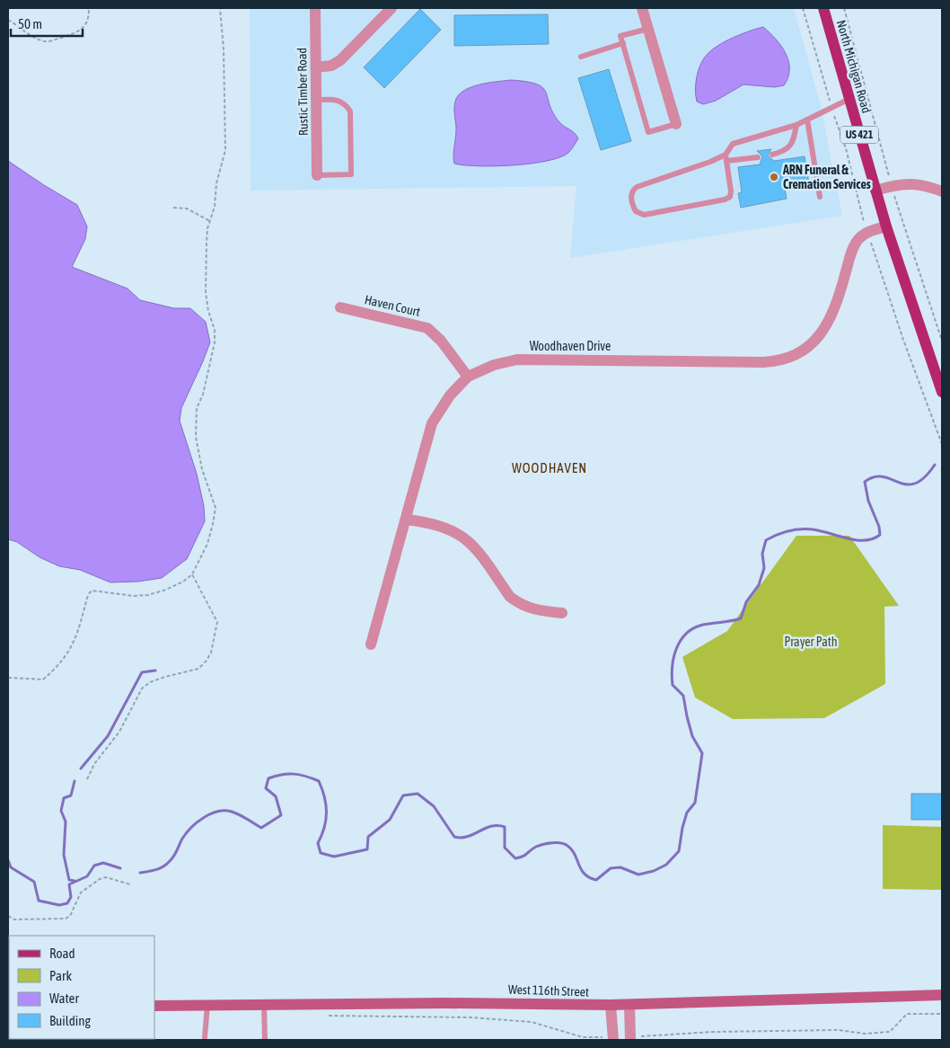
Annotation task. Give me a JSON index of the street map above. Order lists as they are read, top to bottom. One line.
{"streets":{"main road":["North Michigan Road","US 421","West 116th Street"],"street":["Rustic Timber Road","Haven Court","Woodhaven Drive"]},"crossings":[["North Michigan Road","Woodhaven Drive"],["Haven Court","Woodhaven Drive"]],"districts":["WOODHAVEN"],"parks":["Prayer Path"],"places":["ARN Funeral & Cremation Services"],"legend":["Road","Park","Water","Building"],"scale_bar":"50 m"}
